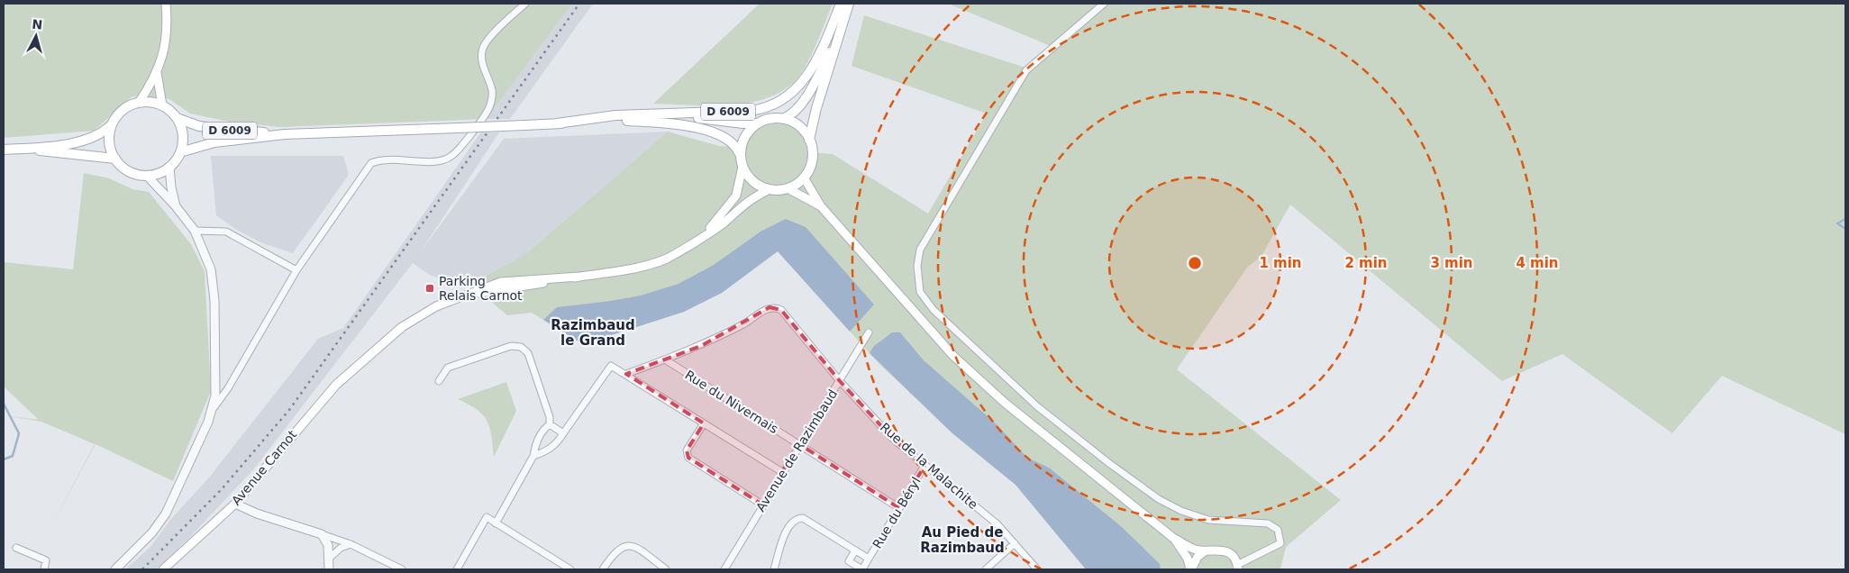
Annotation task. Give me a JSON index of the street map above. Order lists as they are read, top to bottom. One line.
{"streets":{"main road":["D 6009","Avenue Carnot"],"street":["Rue du Nivernais","Avenue de Razimbaud","Rue de la Malachite","Rue du Béryl"]},"crossings":[["D 6009","Avenue Carnot"],["Rue du Nivernais","Avenue de Razimbaud"],["Rue du Nivernais","Rue de la Malachite"],["Rue du Nivernais","Rue du Béryl"],["Avenue de Razimbaud","Rue de la Malachite"],["Rue de la Malachite","Rue du Béryl"]],"districts":["Razimbaud le Grand","Au Pied de Razimbaud"],"places":{"transit":["Parking Relais Carnot"]},"north":"top","rings":["1 min","2 min","3 min","4 min"]}
